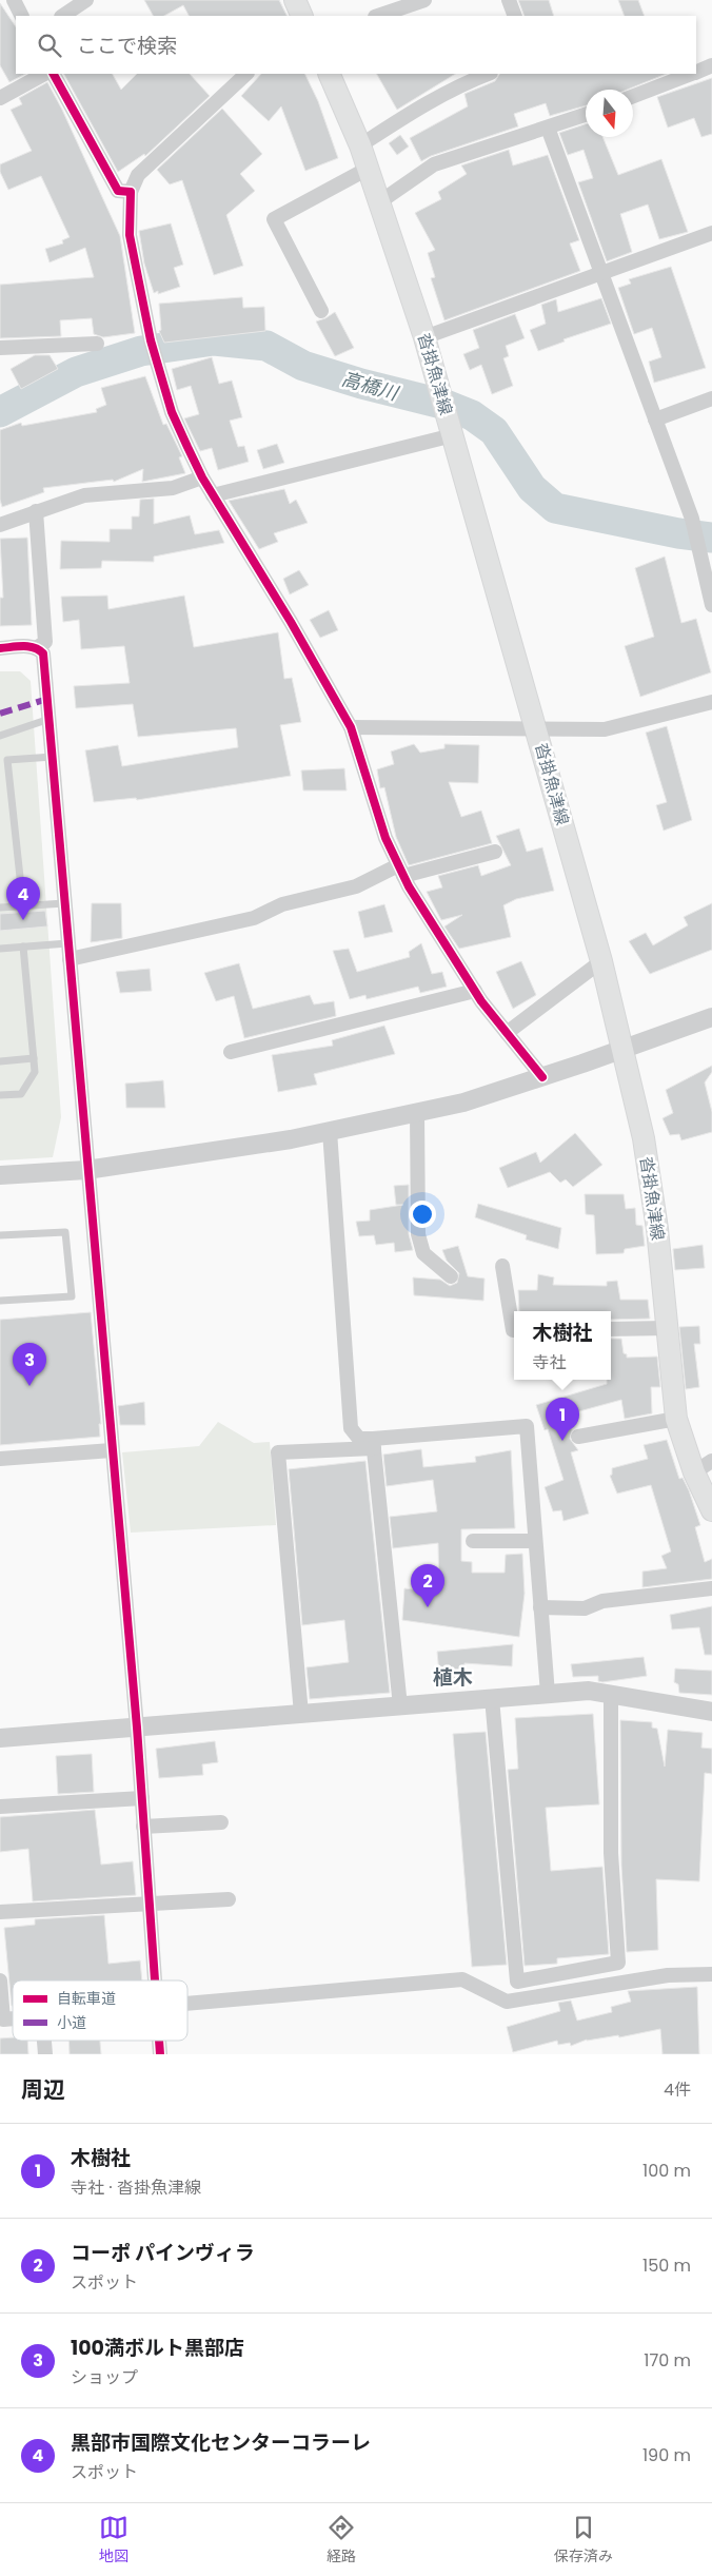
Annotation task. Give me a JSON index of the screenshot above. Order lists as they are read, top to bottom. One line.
{"streets":{"main road":["沓掛魚津線"]},"districts":["植木"],"water":["高橋川"],"legend":["自転車道","小道"],"north":"bottom","page":{"search":"ここで検索","pins":["4","3","1","2"],"popup":["木樹社","寺社"],"heading":["周辺","4件"],"list":[{"mark":"1","name":"木樹社","note":"寺社 · 沓掛魚津線","value":"100 m"},{"mark":"2","name":"コーポ パインヴィラ","note":"スポット","value":"150 m"},{"mark":"3","name":"100満ボルト黒部店","note":"ショップ","value":"170 m"},{"mark":"4","name":"黒部市国際文化センターコラーレ","note":"スポット","value":"190 m"}],"nav":["地図","経路","保存済み"]}}
